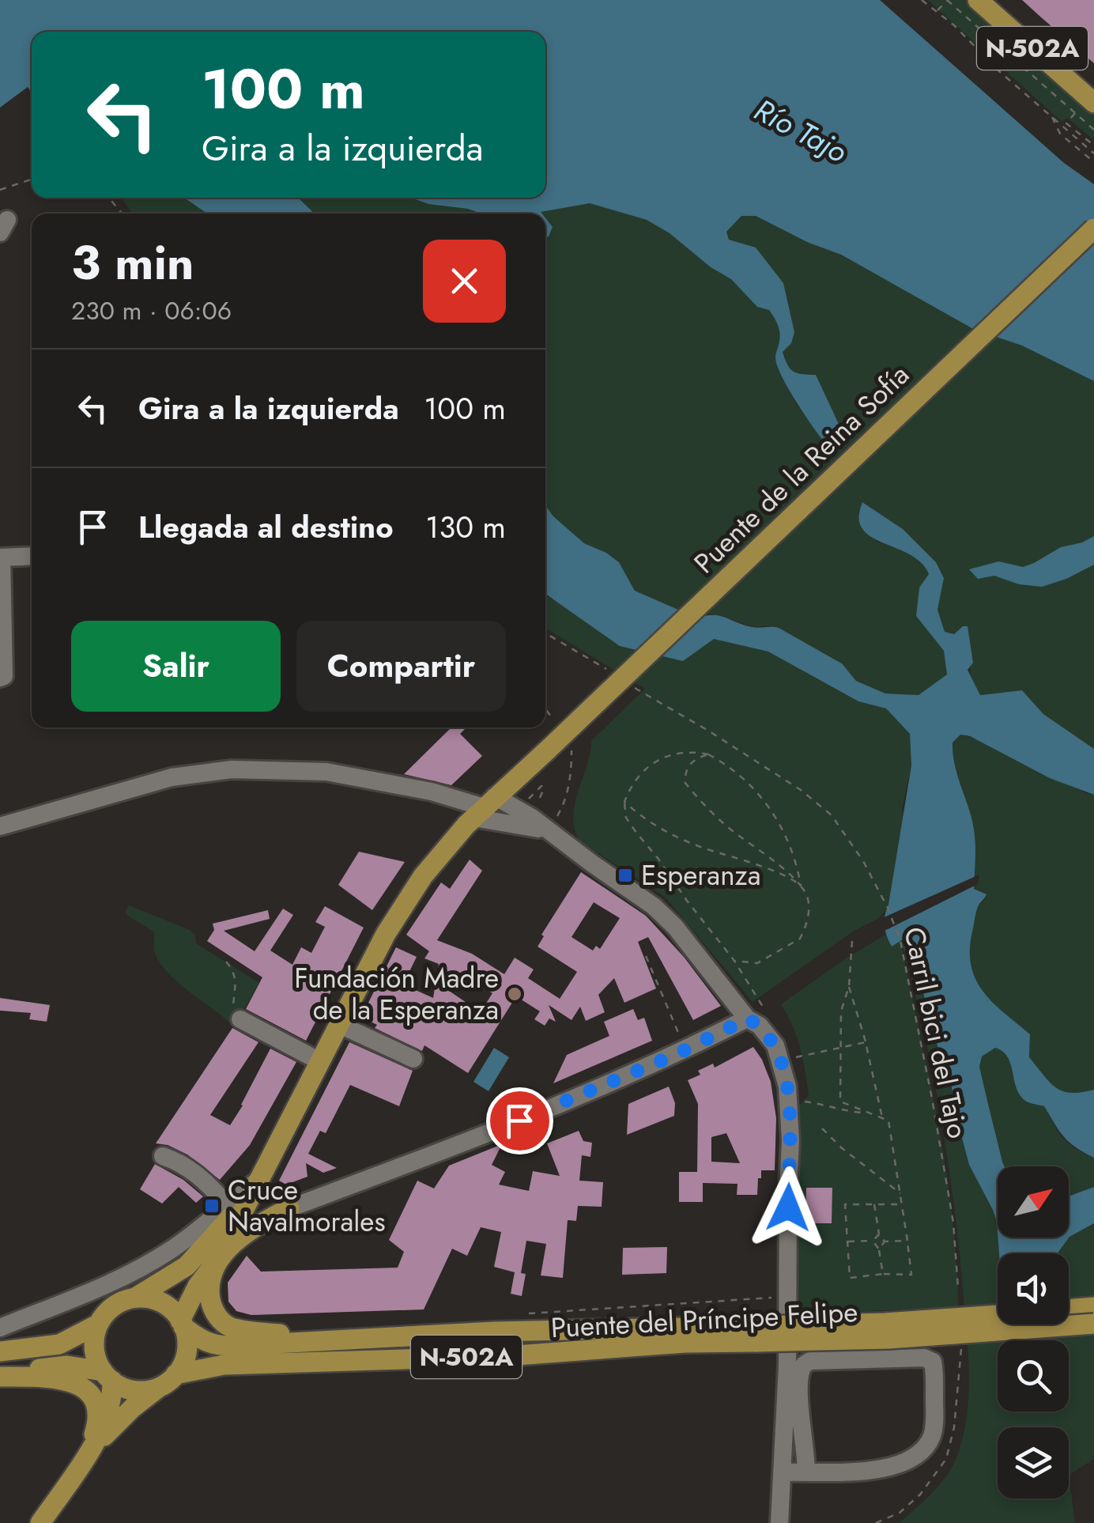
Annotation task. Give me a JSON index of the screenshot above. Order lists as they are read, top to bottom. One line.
{"streets":{"main road":["N-502A","Puente de la Reina Sofía","Puente del Príncipe Felipe"],"path":["Carril bici del Tajo"]},"crossings":[["N-502A","Puente del Príncipe Felipe"]],"water":["Río Tajo"],"places":{"transit":["Esperanza","Cruce Navalmorales"],"other":["Fundación Madre de la Esperanza"]},"north":"top right","page":{"turn":["100 m","Gira a la izquierda"],"heading":["3 min","230 m · 06:06"],"list":[{"name":"Gira a la izquierda","value":"100 m"},{"name":"Llegada al destino","value":"130 m"}],"buttons":["Salir","Compartir"]}}
